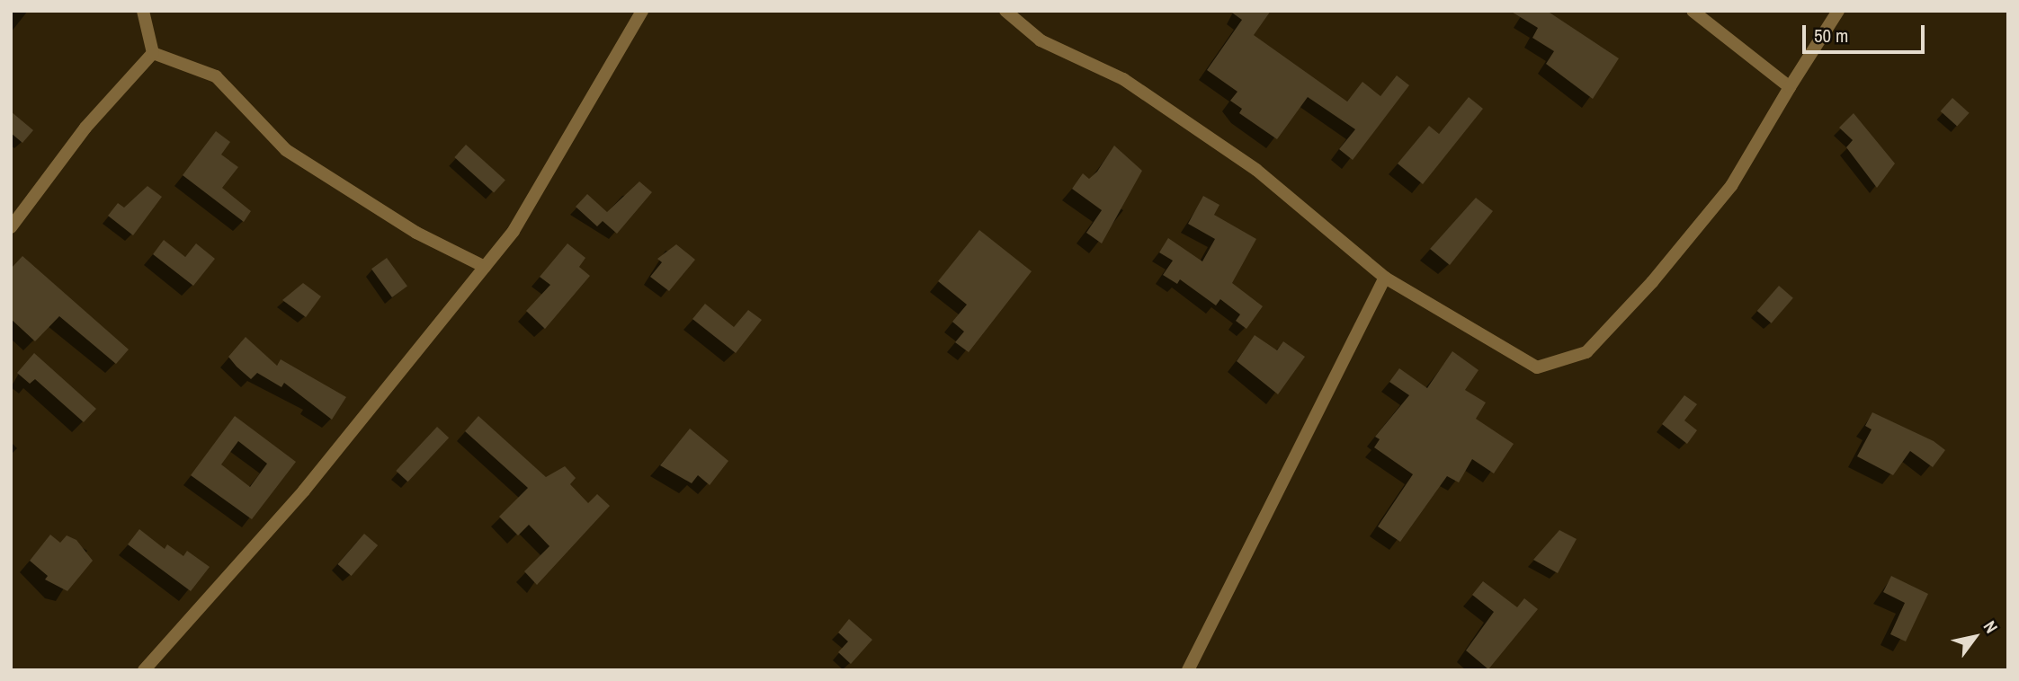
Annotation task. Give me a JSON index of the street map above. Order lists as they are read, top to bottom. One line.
{"scale_bar":"50 m","north":"top right"}
